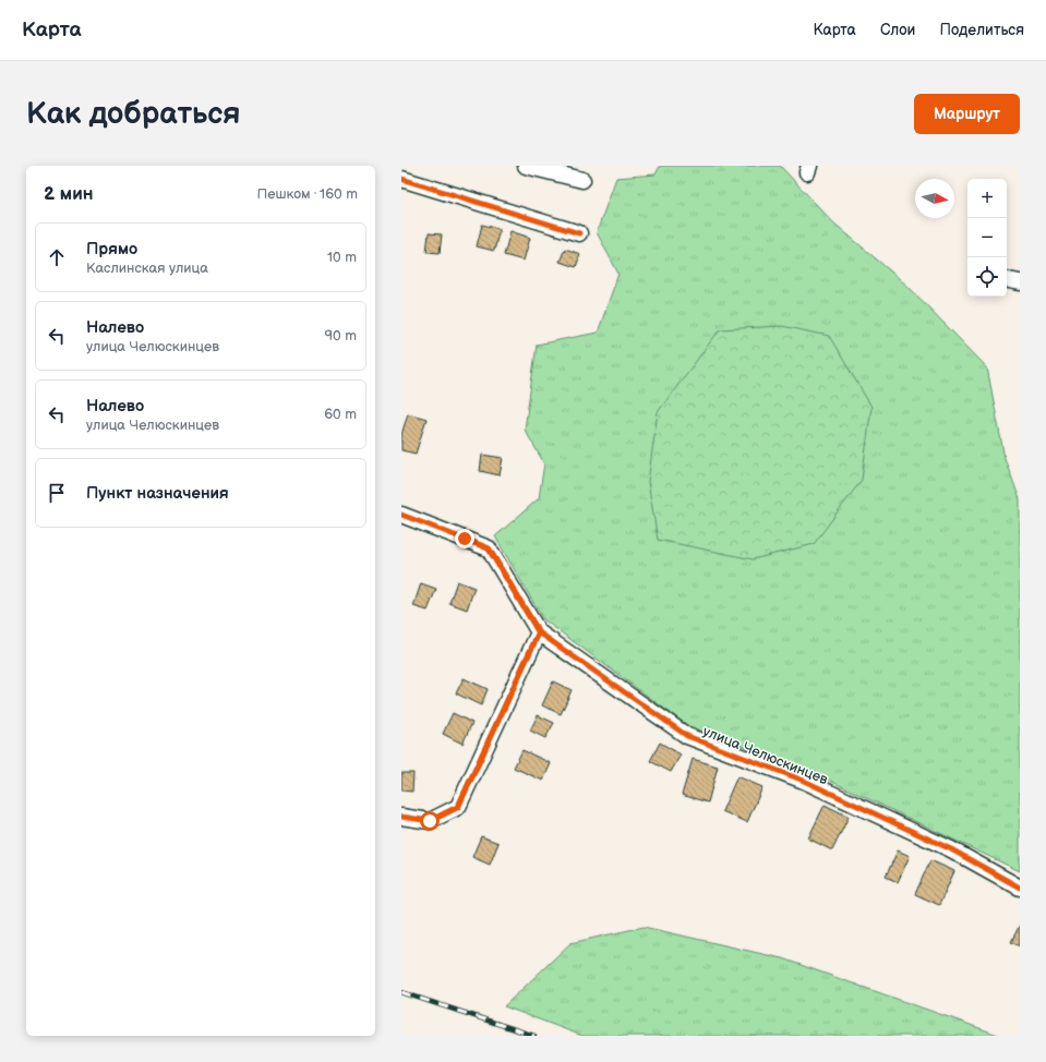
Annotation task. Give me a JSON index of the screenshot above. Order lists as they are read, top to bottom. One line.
{"streets":{"street":["улица Челюскинцев"]},"north":"right","page":{"header":"Карта","nav":["Карта","Слои","Поделиться"],"buttons":"Маршрут","title":"Как добраться","heading":["2 мин","Пешком · 160 m"],"map_buttons":["+","−"],"list":[["Прямо","Каслинская улица","10 m"],["Налево","улица Челюскинцев","90 m"],["Налево","улица Челюскинцев","60 m"],"Пункт назначения"]}}
